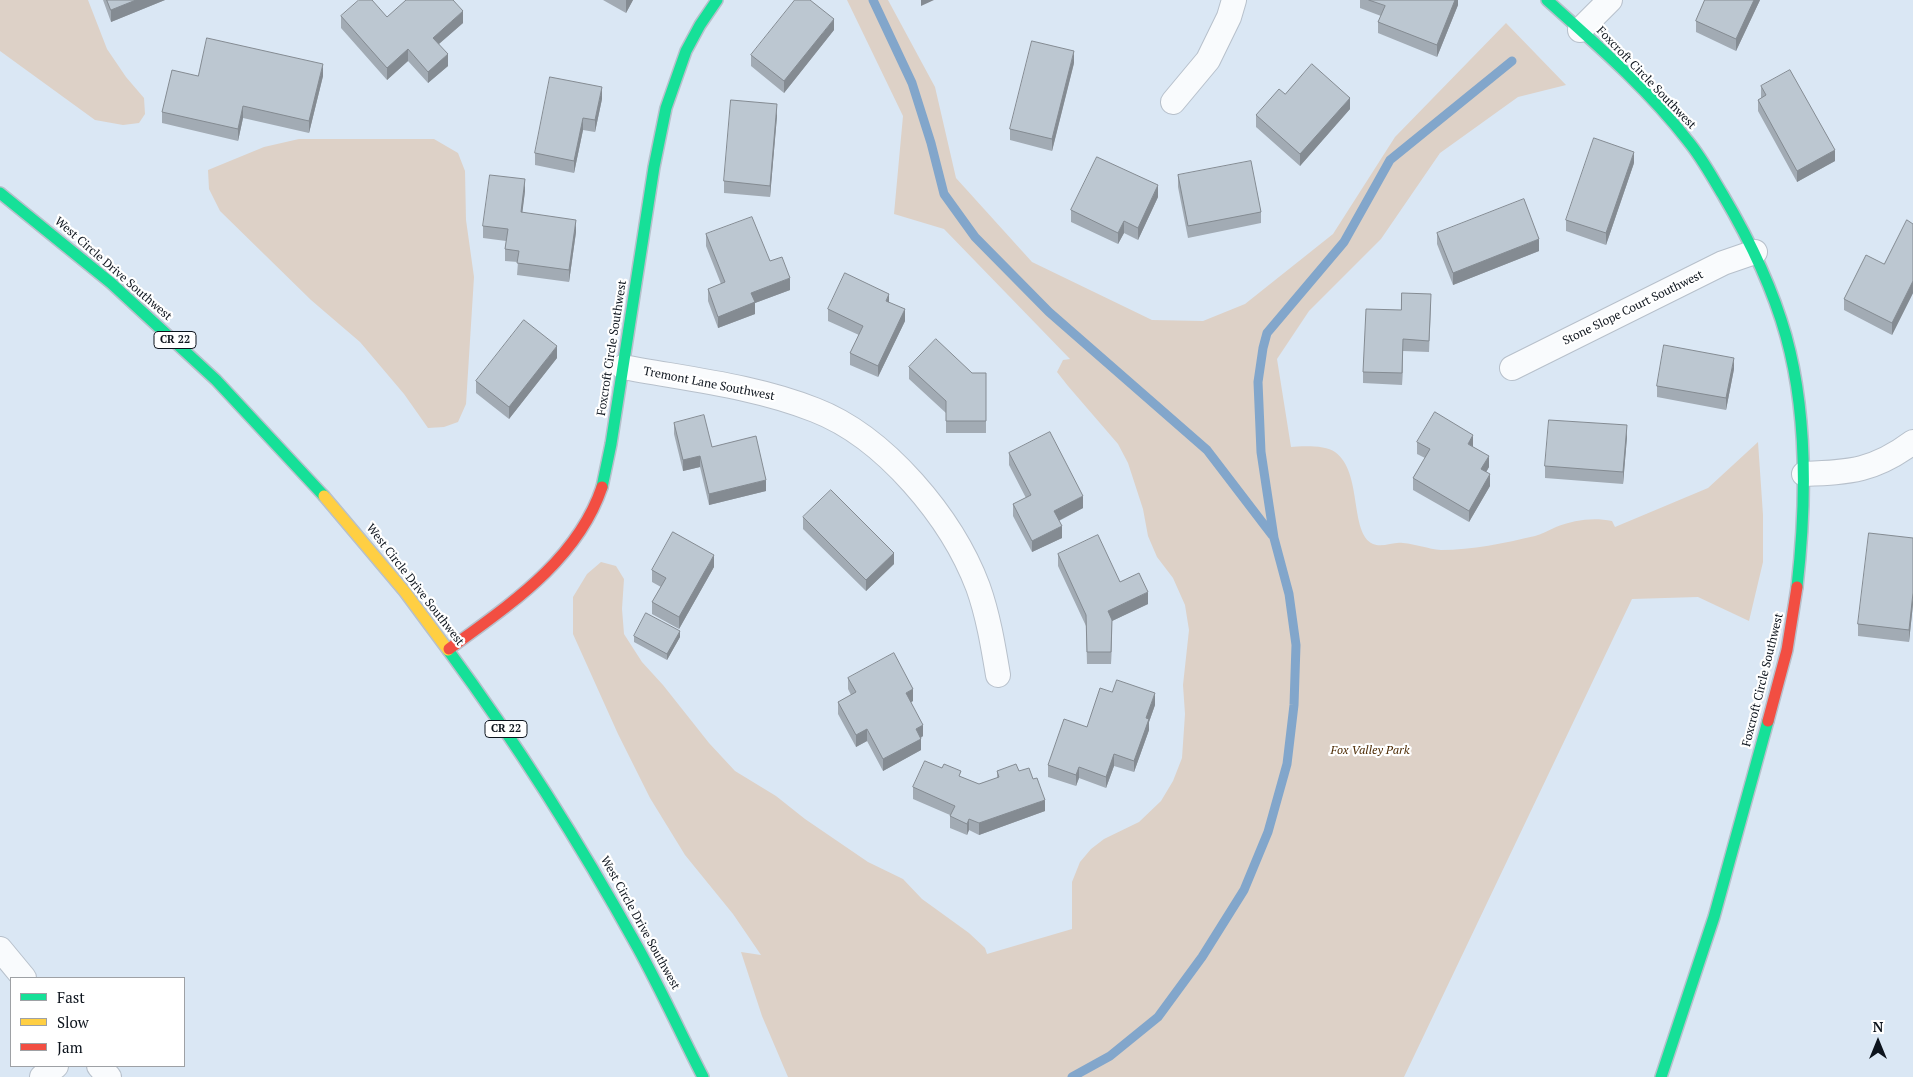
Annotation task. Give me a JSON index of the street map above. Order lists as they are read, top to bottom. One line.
{"streets":{"street":["Foxcroft Circle Southwest","West Circle Drive Southwest","Stone Slope Court Southwest","CR 22","Tremont Lane Southwest"]},"crossings":[["Foxcroft Circle Southwest","West Circle Drive Southwest"],["Foxcroft Circle Southwest","Stone Slope Court Southwest"],["Foxcroft Circle Southwest","Tremont Lane Southwest"]],"parks":["Fox Valley Park"],"legend":["Fast","Slow","Jam"],"north":"top"}
